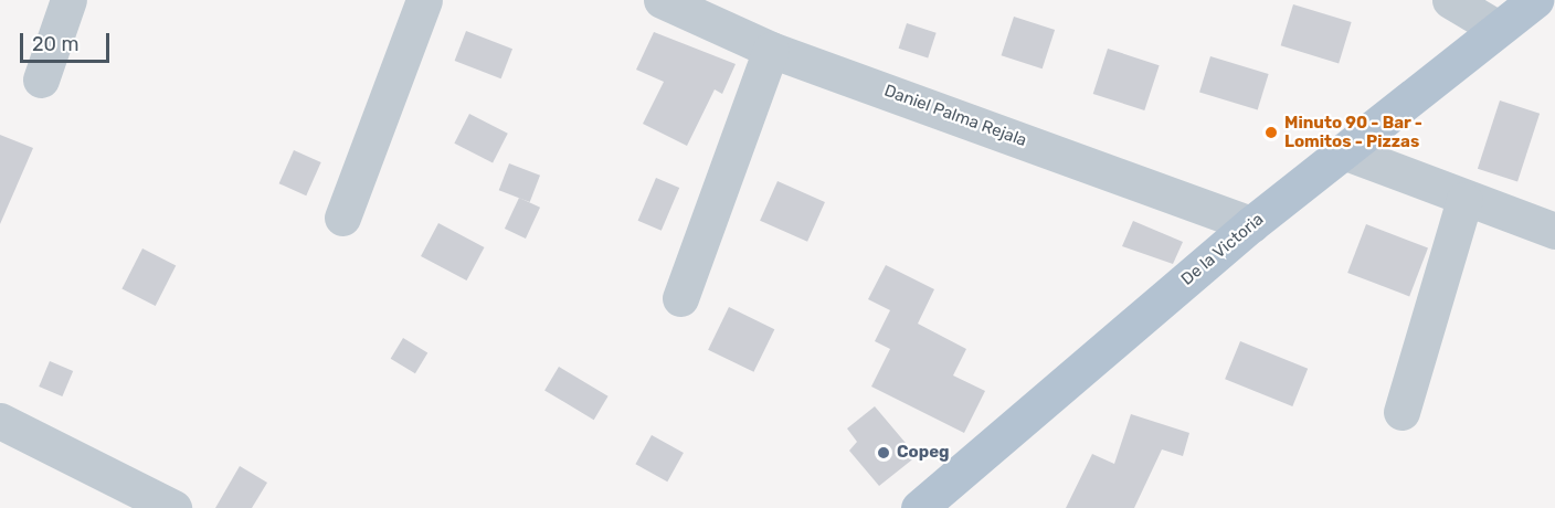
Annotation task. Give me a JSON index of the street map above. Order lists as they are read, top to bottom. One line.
{"streets":{"main road":["De la Victoria"],"street":["Daniel Palma Rejala"]},"crossings":[["Daniel Palma Rejala","De la Victoria"]],"places":["Minuto 90 - Bar - Lomitos - Pizzas","Copeg"],"scale_bar":"20 m"}
